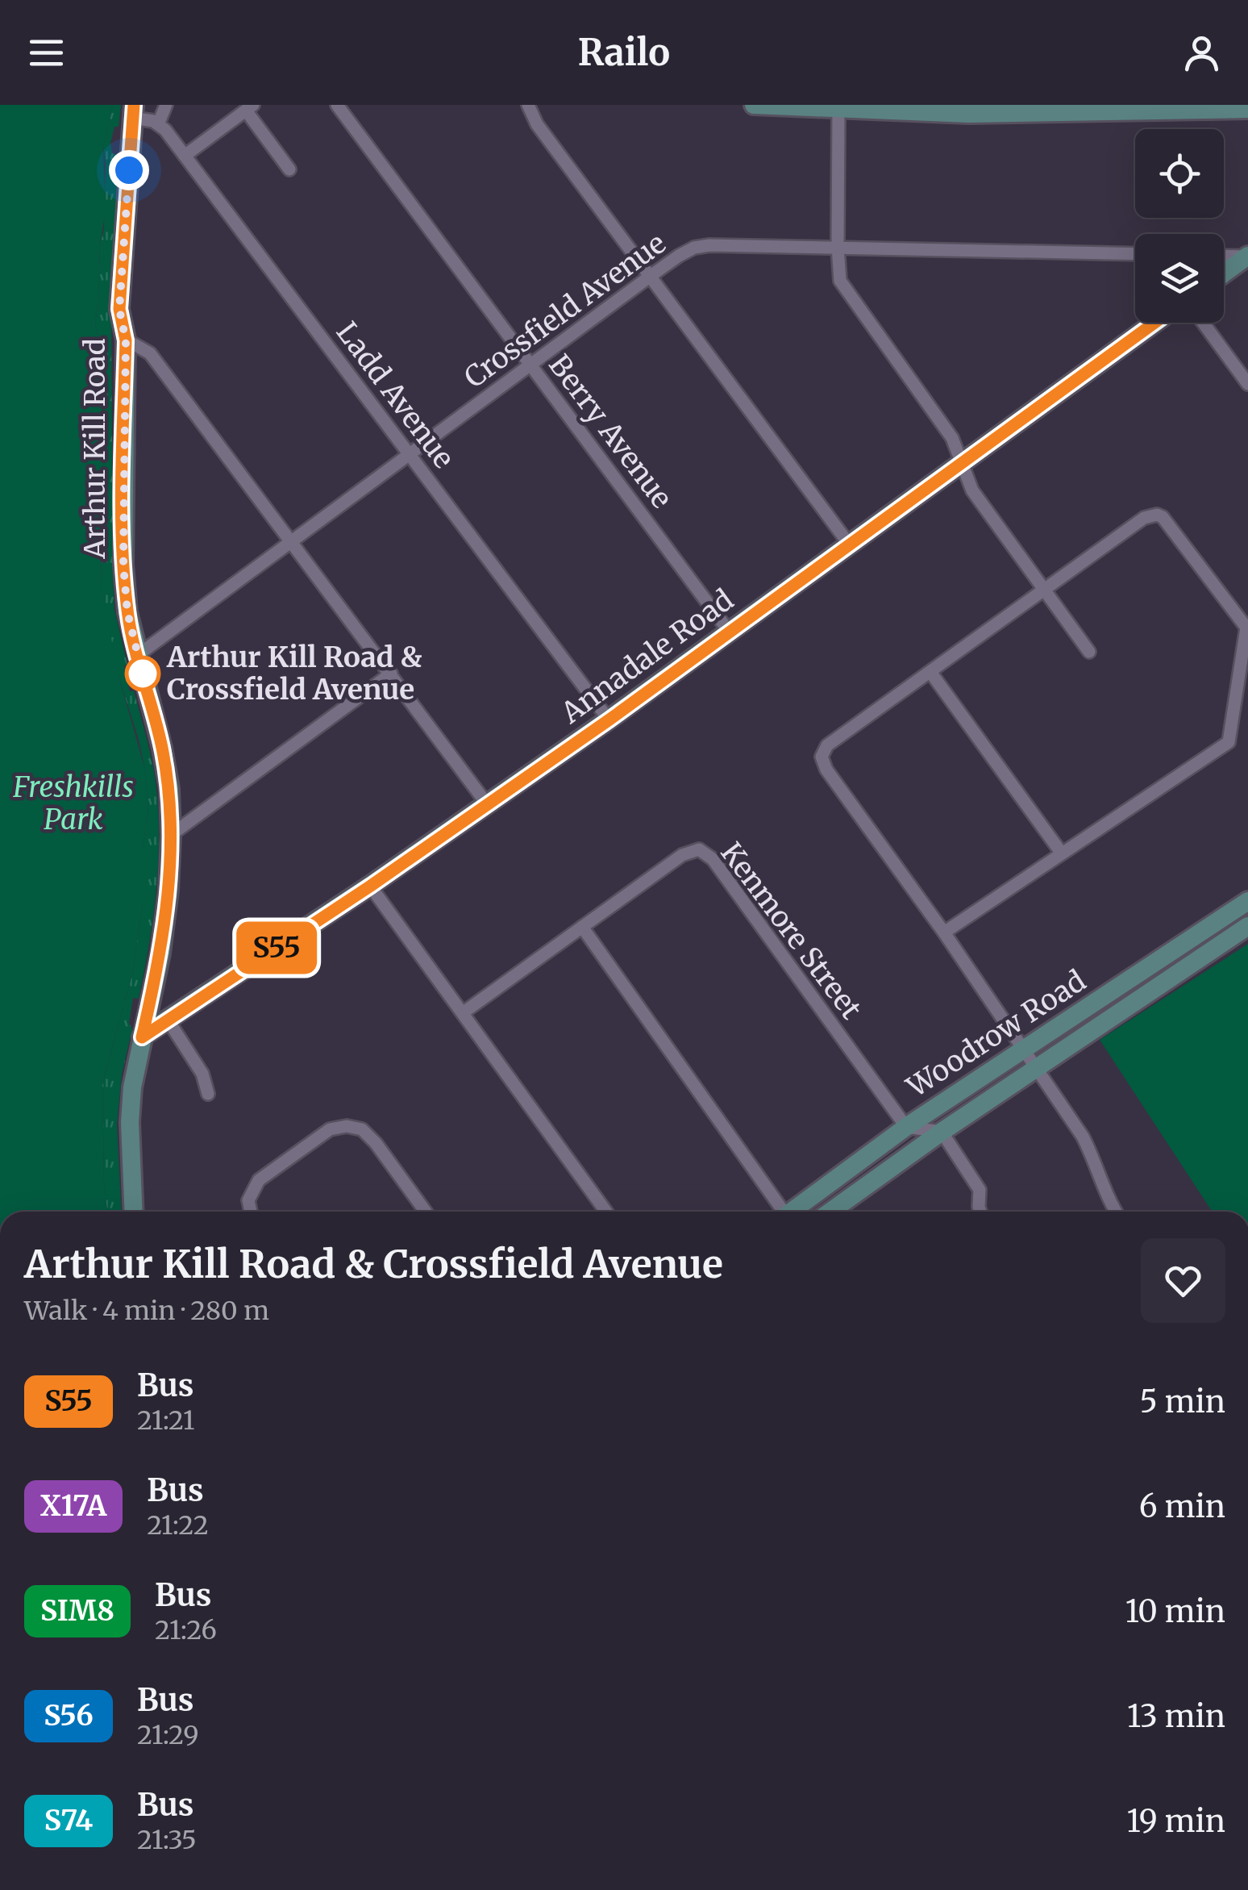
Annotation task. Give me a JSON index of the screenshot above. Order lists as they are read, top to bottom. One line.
{"streets":{"street":["Crossfield Avenue","Ladd Avenue","Berry Avenue","Arthur Kill Road","Annadale Road","Kenmore Street","Woodrow Road"]},"crossings":[["Crossfield Avenue","Ladd Avenue"],["Crossfield Avenue","Berry Avenue"],["Crossfield Avenue","Arthur Kill Road"],["Ladd Avenue","Annadale Road"],["Berry Avenue","Annadale Road"],["Arthur Kill Road","Annadale Road"],["Kenmore Street","Woodrow Road"]],"parks":["Freshkills Park"],"places":["Arthur Kill Road & Crossfield Avenue"],"lines":["bus line S55"],"page":{"header":"Railo","on_map":"S55","heading":["Arthur Kill Road & Crossfield Avenue","Walk · 4 min · 280 m"],"list":[{"mark":"S55","name":"Bus","note":"21:21","value":"5 min"},{"mark":"X17A","name":"Bus","note":"21:22","value":"6 min"},{"mark":"SIM8","name":"Bus","note":"21:26","value":"10 min"},{"mark":"S56","name":"Bus","note":"21:29","value":"13 min"},{"mark":"S74","name":"Bus","note":"21:35","value":"19 min"}]}}
